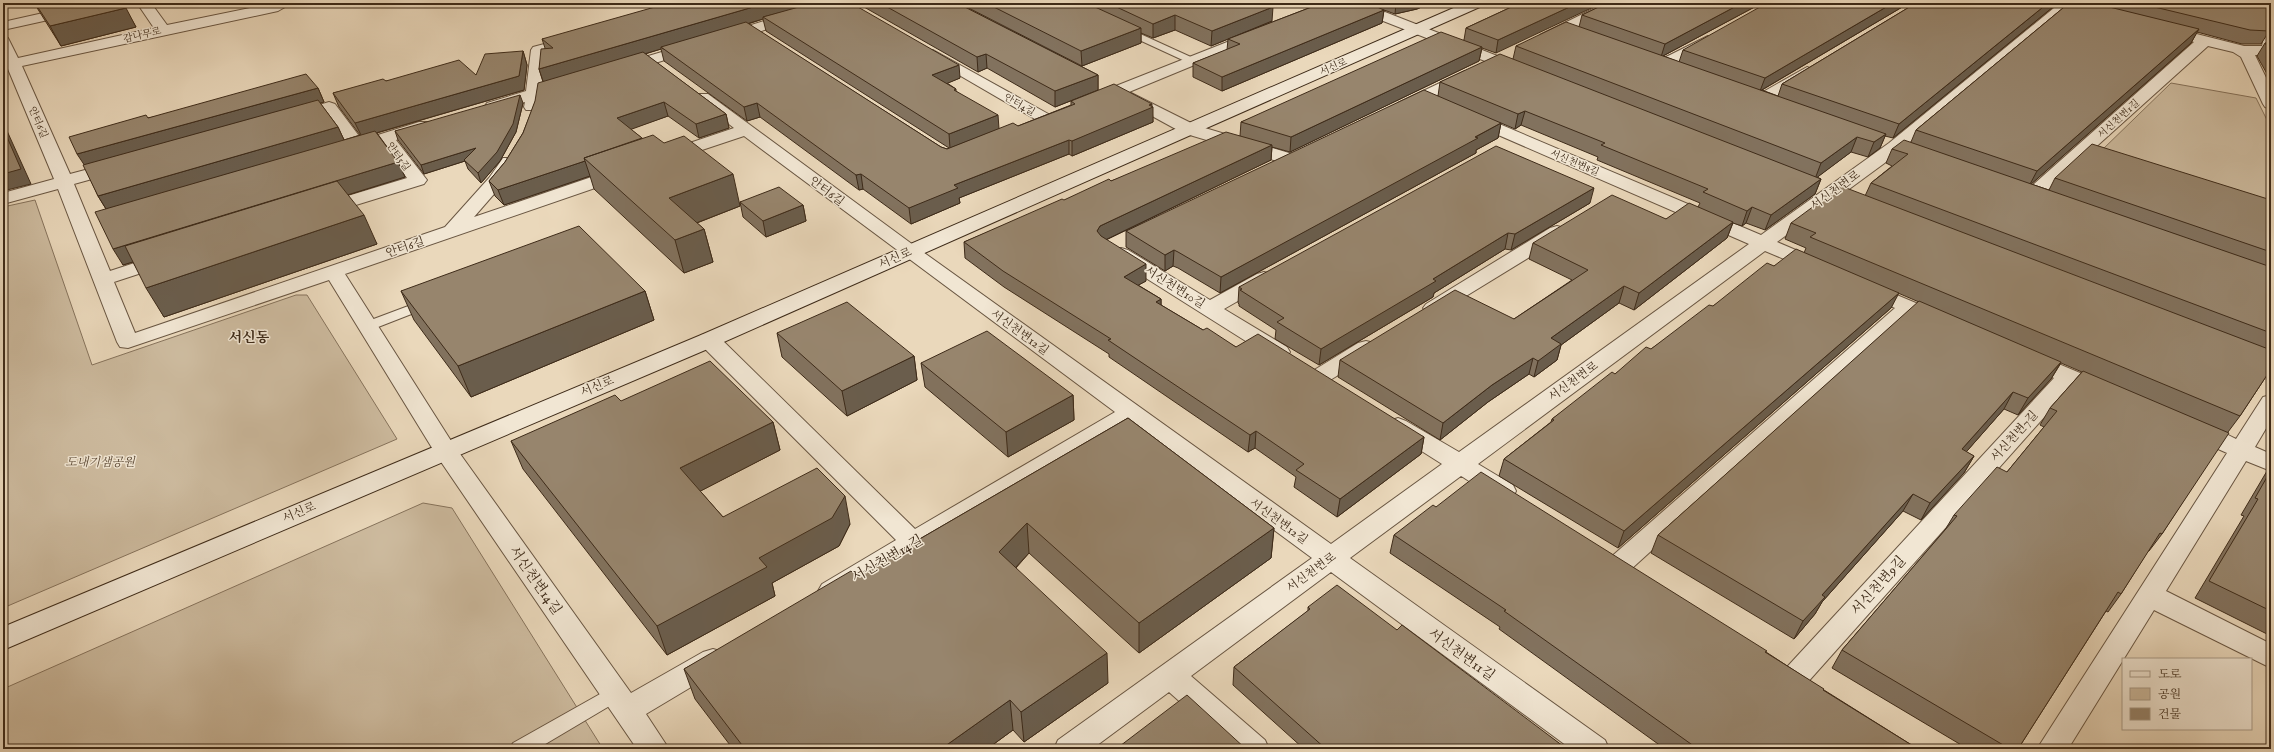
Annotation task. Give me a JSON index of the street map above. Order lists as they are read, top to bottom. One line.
{"streets":{"street":["감나무로","서신로","안터4길","서신천변1길","안터6길","안터5길","서신천변8길","서신천변로","서신천변10길","서신천변12길","서신천변7길","서신천변14길","서신천변9길","서신천변11길"]},"crossings":[["감나무로","안터6길"],["서신로","안터6길"],["서신로","서신천변12길"],["서신로","서신천변14길"],["안터6길","서신천변12길"],["안터6길","서신천변14길"],["서신천변8길","서신천변로"],["서신천변로","서신천변12길"],["서신천변로","서신천변11길"],["서신천변12길","서신천변14길"],["서신천변12길","서신천변11길"],["서신천변7길","서신천변9길"]],"districts":["서신동"],"parks":["도내기샘공원"],"legend":["도로","공원","건물"]}
